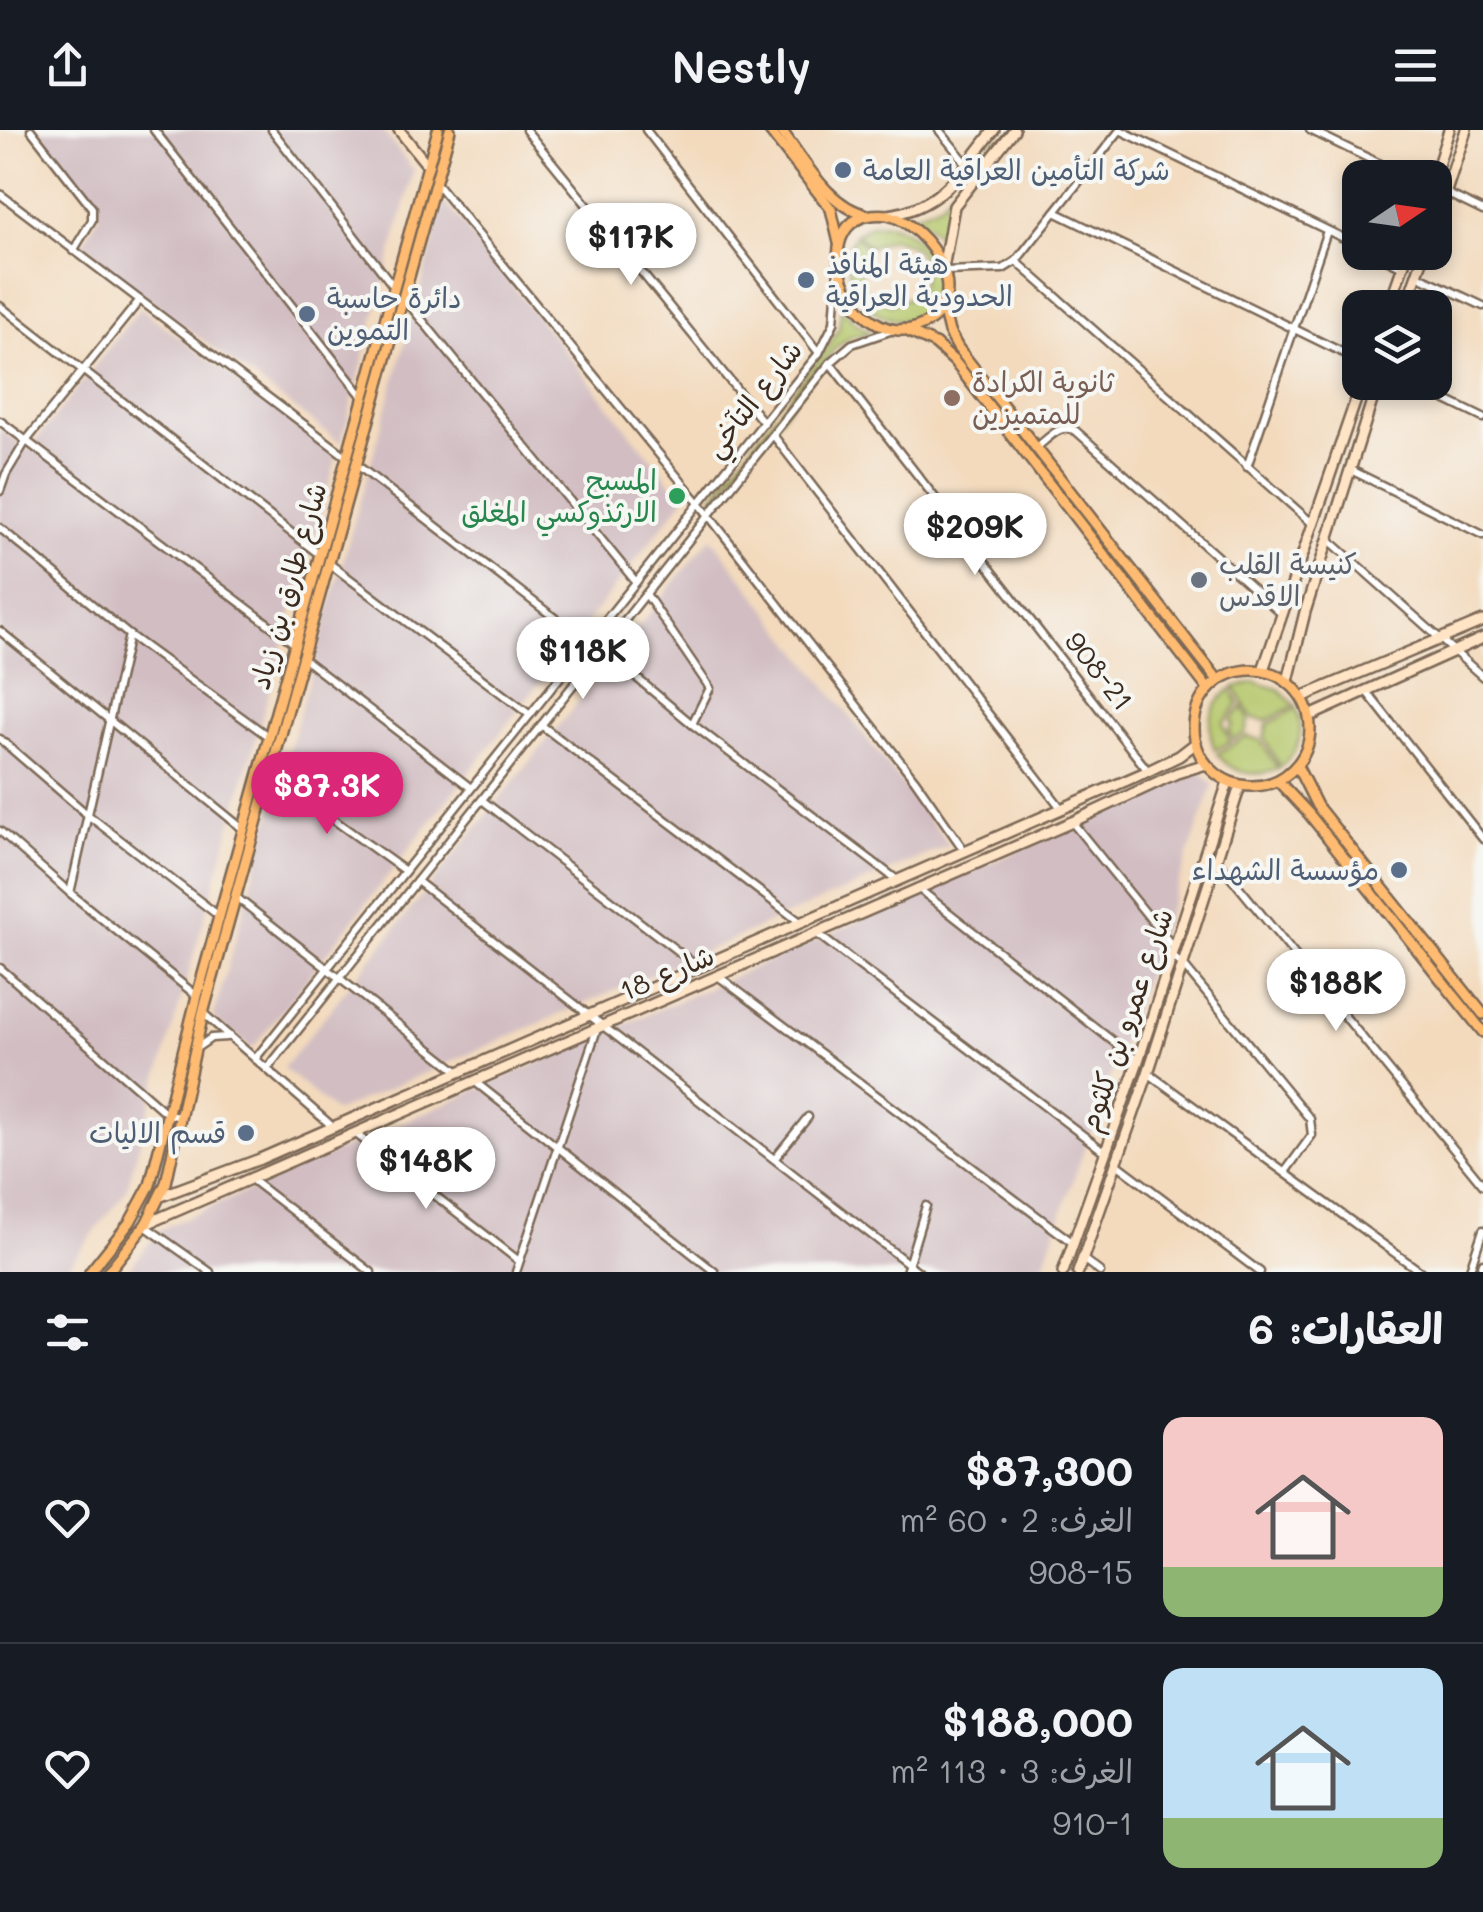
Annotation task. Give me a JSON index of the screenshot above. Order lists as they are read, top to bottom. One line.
{"streets":{"main road":["شارع طارق بن زياد"],"street":["شارع التآخي","908-21","شارع 18","شارع عمرو بن كلثوم"]},"crossings":[["شارع التآخي","908-21"],["شارع طارق بن زياد","شارع 18"],["908-21","شارع 18"],["شارع 18","شارع عمرو بن كلثوم"]],"places":["شركة التأمين العراقية العامة","هيئة المنافذ الحدودية العراقية","دائرة حاسبة التموين","ثانوية الكرادة للمتميزين","المسبح الارثذوكسي المغلق","كنيسة القلب الاقدس","مؤسسة الشهداء","قسم الاليات"],"north":"right","page":{"header":"Nestly","price":["$117K","$209K","$118K","$87.3K","$188K","$148K"],"heading":"العقارات: 6","list":[{"name":"$87,300","note":"الغرف: 2 · 60 m² · 908-15"},{"name":"$188,000","note":"الغرف: 3 · 113 m² · 910-1"}]}}
